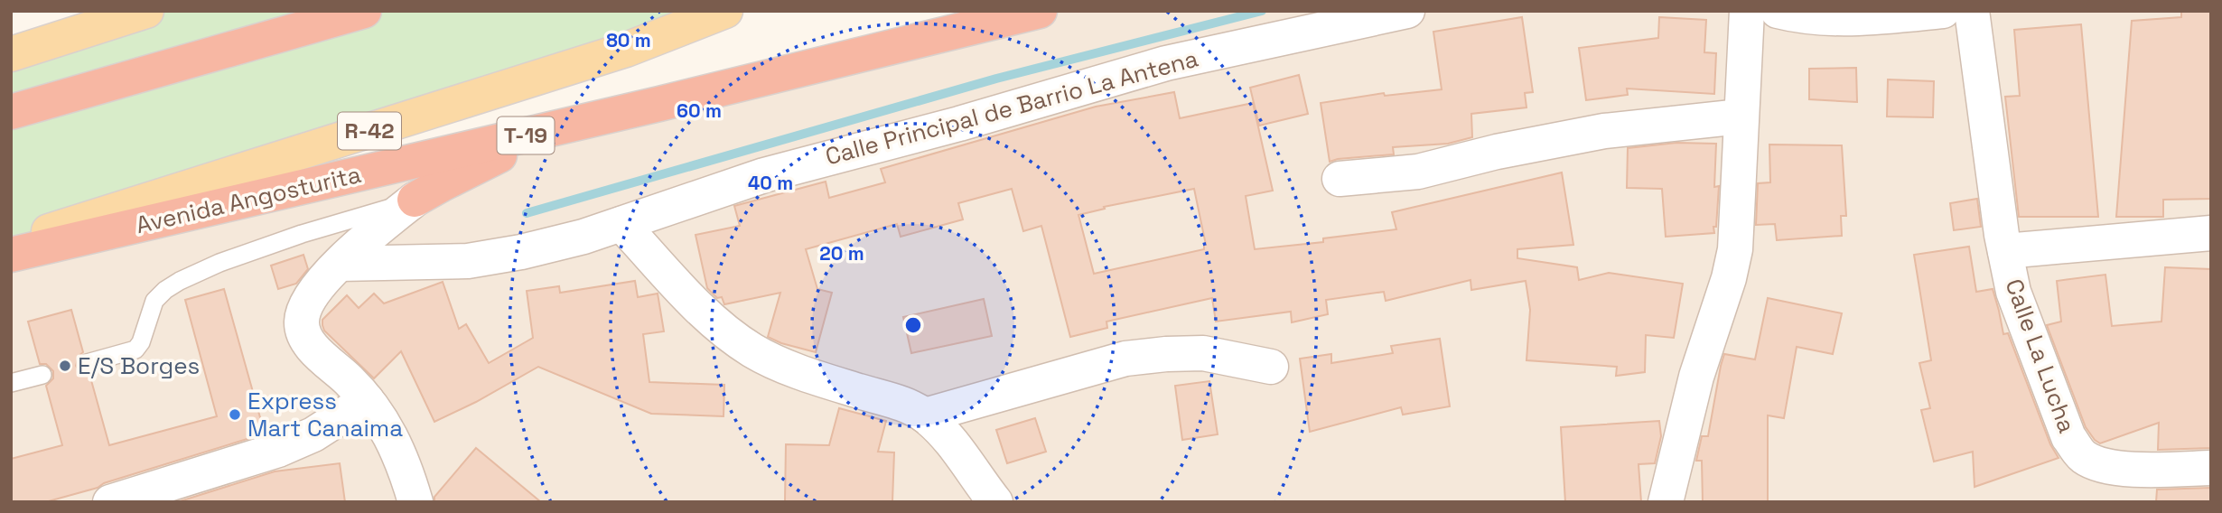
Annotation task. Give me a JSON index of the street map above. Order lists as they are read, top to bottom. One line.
{"streets":{"highway":["T-19","Avenida Angosturita"],"main road":["R-42"],"street":["Calle Principal de Barrio La Antena","Calle La Lucha"]},"crossings":[["T-19","Avenida Angosturita"]],"places":["E/S Borges","Express Mart Canaima"],"rings":["80 m","60 m","40 m","20 m"]}
